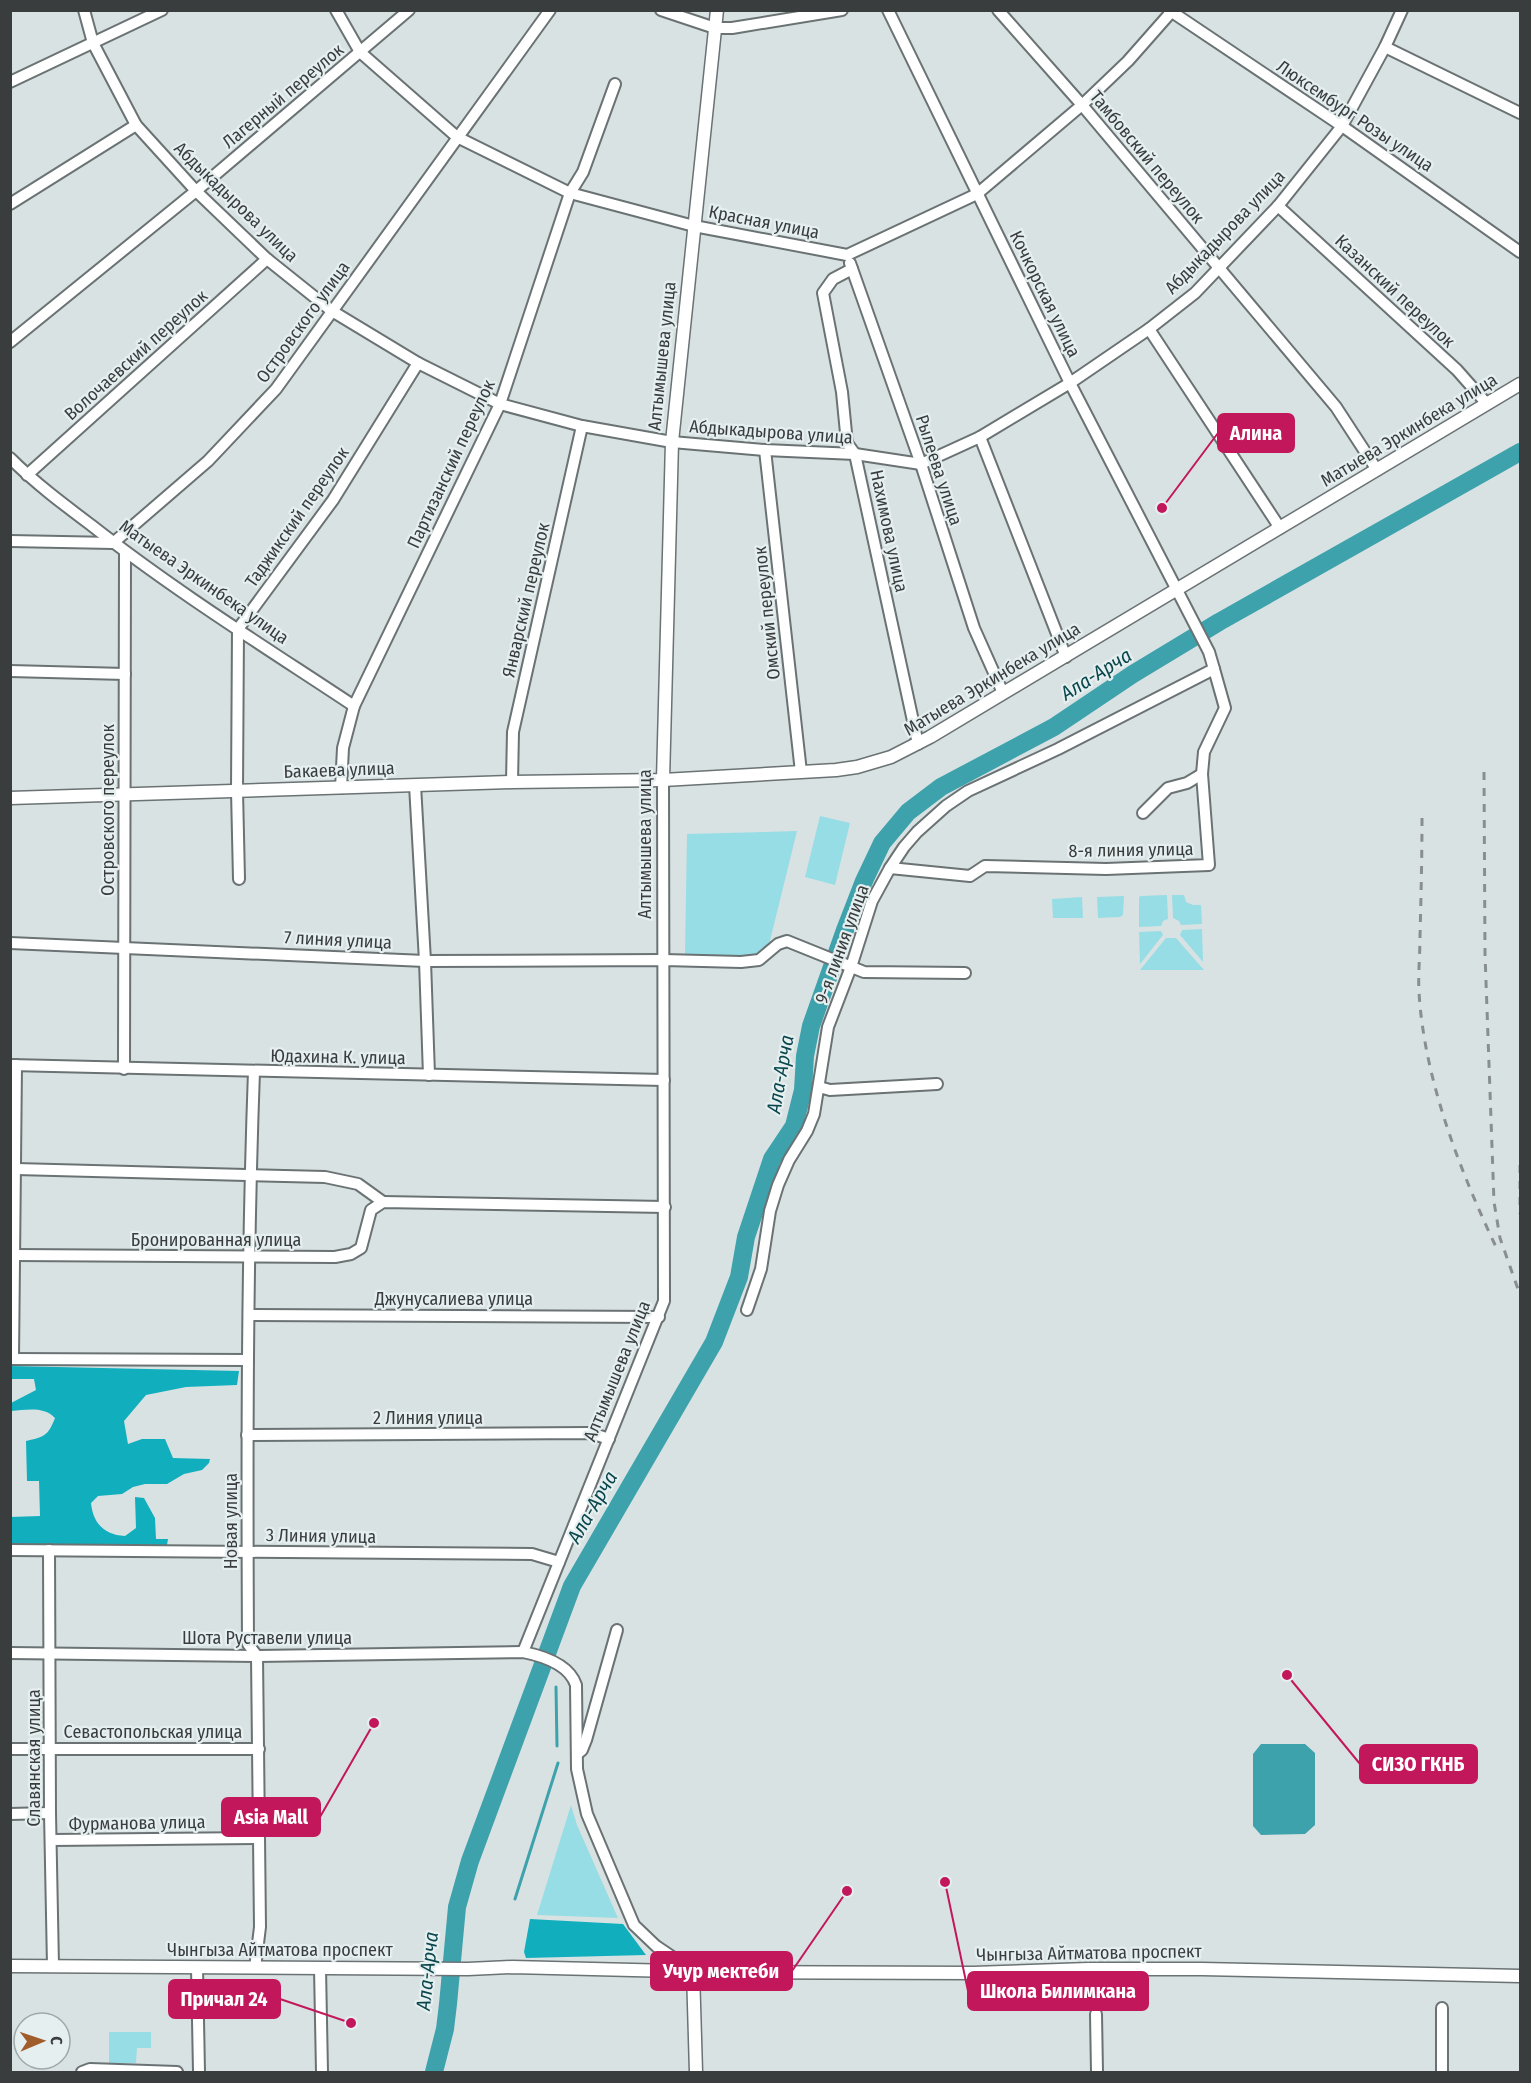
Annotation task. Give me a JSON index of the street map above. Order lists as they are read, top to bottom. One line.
{"streets":{"main road":["Алтымышева улица","Матыева Эркинбека улица","Бакаева улица","Чынгыза Айтматова проспект"],"street":["Лагерный переулок","Люксембург Розы улица","Тамбовский переулок","Абдыкадырова улица","Красная улица","Казанский переулок","Кочкорская улица","Островского улица","Волочаевский переулок","Партизанский переулок","Рылеева улица","Таджикский переулок","Нахимова улица","Январский переулок","Омский переулок","Островского переулок","8-я линия улица","7 линия улица","9-я линия улица","Юдахина К. улица","Бронированная улица","Джунусалиева улица","2 Линия улица","Новая улица","3 Линия улица","Шота Руставели улица","Севастопольская улица","Славянская улица","Фурманова улица"]},"crossings":[["Лагерный переулок","Абдыкадырова улица"],["Лагерный переулок","Красная улица"],["Люксембург Розы улица","Абдыкадырова улица"],["Тамбовский переулок","Абдыкадырова улица"],["Тамбовский переулок","Матыева Эркинбека улица"],["Абдыкадырова улица","Казанский переулок"],["Абдыкадырова улица","Кочкорская улица"],["Абдыкадырова улица","Островского улица"],["Абдыкадырова улица","Волочаевский переулок"],["Абдыкадырова улица","Алтымышева улица"],["Абдыкадырова улица","Партизанский переулок"],["Абдыкадырова улица","Рылеева улица"],["Абдыкадырова улица","Таджикский переулок"],["Абдыкадырова улица","Нахимова улица"],["Абдыкадырова улица","Январский переулок"],["Абдыкадырова улица","Омский переулок"],["Красная улица","Островского улица"],["Красная улица","Алтымышева улица"],["Красная улица","Партизанский переулок"],["Красная улица","Рылеева улица"],["Казанский переулок","Матыева Эркинбека улица"],["Кочкорская улица","Матыева Эркинбека улица"],["Островского улица","Матыева Эркинбека улица"],["Волочаевский переулок","Матыева Эркинбека улица"],["Алтымышева улица","Матыева Эркинбека улица"],["Алтымышева улица","7 линия улица"],["Алтымышева улица","Юдахина К. улица"],["Алтымышева улица","Джунусалиева улица"],["Алтымышева улица","2 Линия улица"],["Алтымышева улица","3 Линия улица"],["Алтымышева улица","Шота Руставели улица"],["Матыева Эркинбека улица","Партизанский переулок"],["Матыева Эркинбека улица","Рылеева улица"],["Матыева Эркинбека улица","Таджикский переулок"],["Матыева Эркинбека улица","Нахимова улица"],["Матыева Эркинбека улица","Январский переулок"],["Матыева Эркинбека улица","Омский переулок"],["Матыева Эркинбека улица","Бакаева улица"],["Матыева Эркинбека улица","Островского переулок"],["Партизанский переулок","Бакаева улица"],["Рылеева улица","Нахимова улица"],["Бакаева улица","Островского переулок"],["Бакаева улица","7 линия улица"],["Бакаева улица","Юдахина К. улица"],["Островского переулок","7 линия улица"],["Островского переулок","Юдахина К. улица"],["8-я линия улица","9-я линия улица"],["7 линия улица","9-я линия улица"],["Юдахина К. улица","Новая улица"],["Бронированная улица","Новая улица"],["Джунусалиева улица","Новая улица"],["2 Линия улица","Новая улица"],["Новая улица","3 Линия улица"],["Новая улица","Шота Руставели улица"],["Новая улица","Севастопольская улица"],["Новая улица","Фурманова улица"],["Новая улица","Чынгыза Айтматова проспект"],["3 Линия улица","Славянская улица"],["Шота Руставели улица","Славянская улица"],["Севастопольская улица","Славянская улица"],["Славянская улица","Фурманова улица"],["Славянская улица","Чынгыза Айтматова проспект"]],"water":["Ала-Арча"],"places":["Алина","СИЗО ГКНБ","Asia Mall","Школа Билимкана","Учур мектеби","Причал 24"],"north":"right"}
